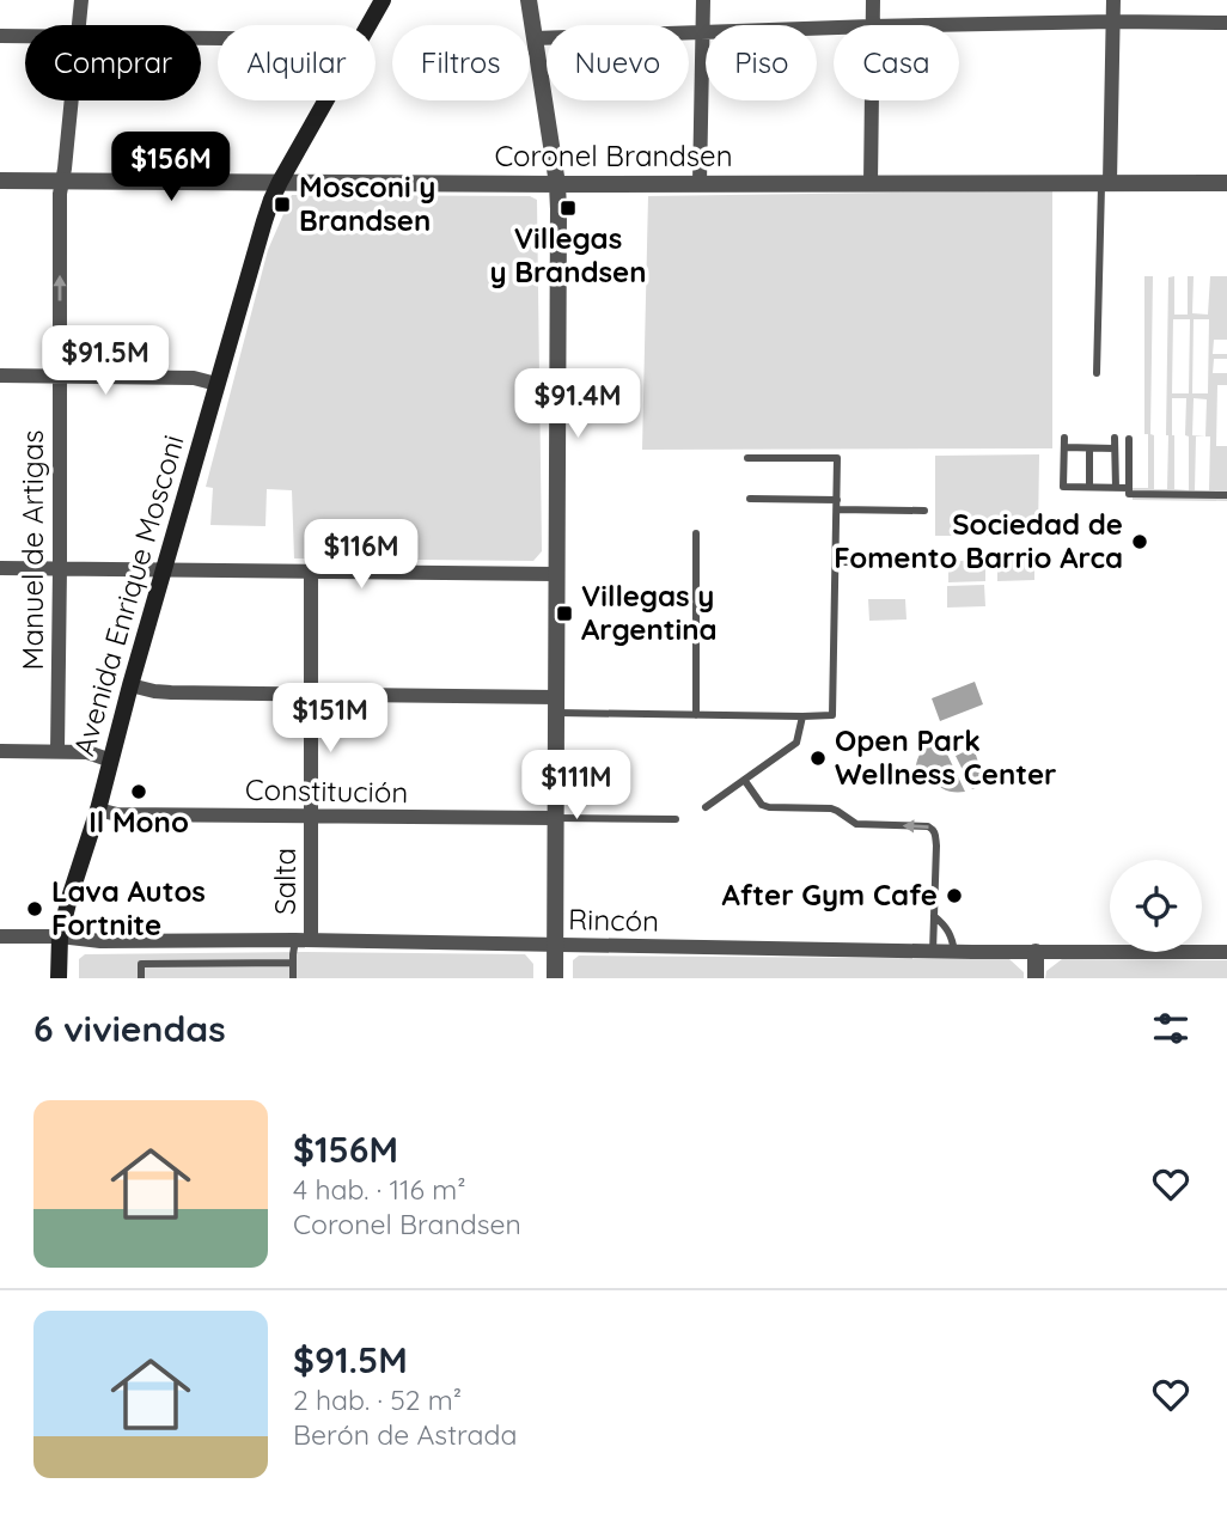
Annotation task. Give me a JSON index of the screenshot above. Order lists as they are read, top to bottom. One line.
{"streets":{"main road":["Avenida Enrique Mosconi"],"street":["Coronel Brandsen","Manuel de Artigas","Constitución","Salta","Rincón"]},"crossings":[["Coronel Brandsen","Manuel de Artigas"],["Coronel Brandsen","Avenida Enrique Mosconi"],["Avenida Enrique Mosconi","Constitución"],["Avenida Enrique Mosconi","Rincón"],["Constitución","Salta"],["Salta","Rincón"]],"places":{"transit":["Mosconi y Brandsen","Villegas y Brandsen","Villegas y Argentina"],"other":["Sociedad de Fomento Barrio Arca","Open Park Wellness Center","Il Mono","After Gym Cafe","Lava Autos Fortnite"]},"page":{"chip":["Comprar","Alquilar","Filtros","Nuevo","Piso","Casa"],"price":["$156M","$91.5M","$91.4M","$116M","$151M","$111M"],"heading":"6 viviendas","list":[{"name":"$156M","note":"4 hab. · 116 m² · Coronel Brandsen"},{"name":"$91.5M","note":"2 hab. · 52 m² · Berón de Astrada"}]}}
